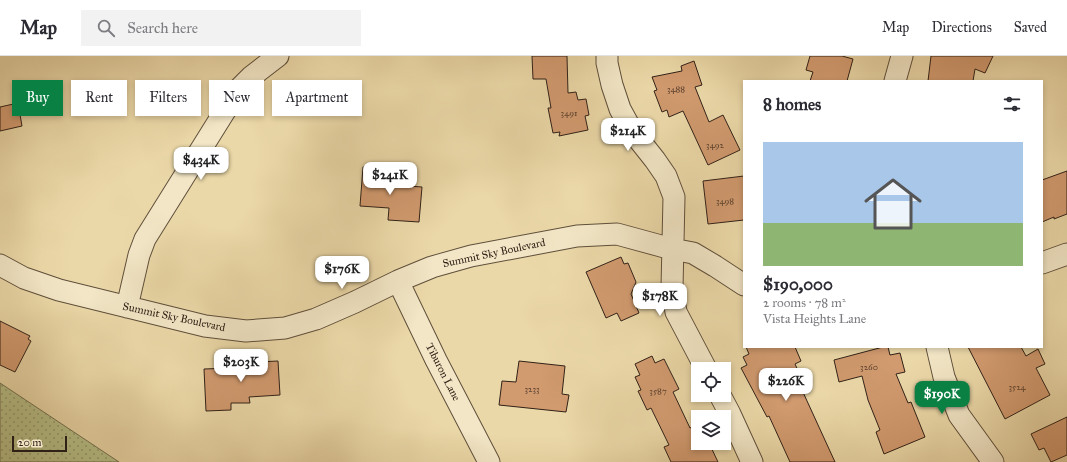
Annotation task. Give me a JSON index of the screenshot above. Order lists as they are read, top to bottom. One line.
{"streets":{"street":["Summit Sky Boulevard","Tiburon Lane"]},"crossings":[["Summit Sky Boulevard","Tiburon Lane"]],"house_numbers":["3488","3491","3492","3498","3260","3524","3233","3587"],"scale_bar":"20 m","page":{"header":"Map","search":"Search here","nav":["Map","Directions","Saved"],"chip":["Buy","Rent","Filters","New","Apartment"],"heading":"8 homes","price":["$214K","$434K","$241K","$176K","$178K","$203K","$226K","$190K"],"list":[{"name":"$190,000","note":"2 rooms · 78 m² · Vista Heights Lane"}],"scale":"20 m"}}
